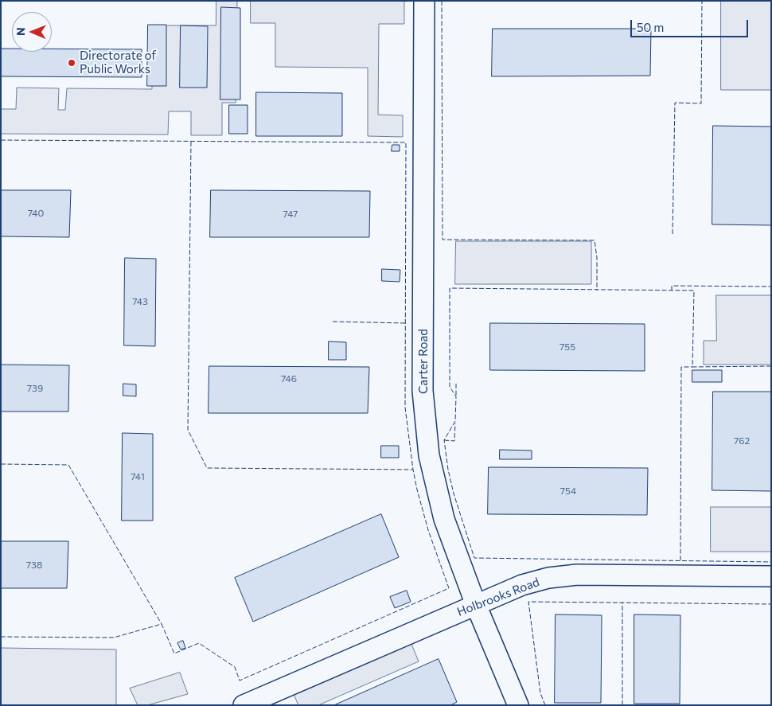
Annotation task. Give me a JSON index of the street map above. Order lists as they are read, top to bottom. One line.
{"streets":{"street":["Carter Road","Holbrooks Road"]},"crossings":[["Carter Road","Holbrooks Road"]],"places":["Directorate of Public Works"],"house_numbers":["740","747","743","755","746","739","762","741","754","738"],"scale_bar":"50 m","north":"left"}
